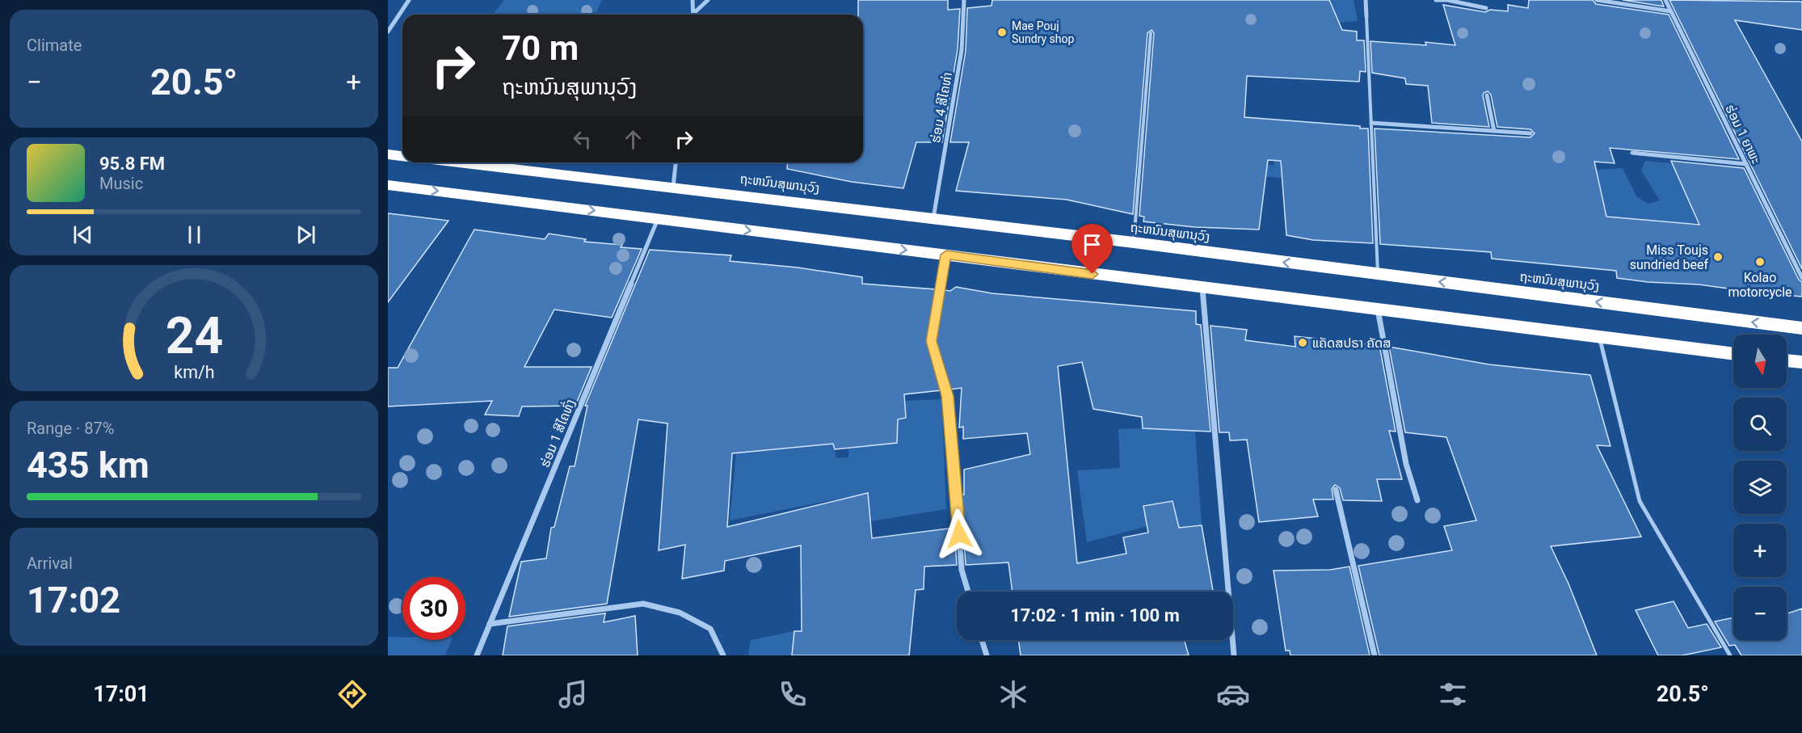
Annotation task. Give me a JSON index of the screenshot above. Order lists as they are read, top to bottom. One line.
{"streets":{"highway":["ຖະຫນົນສຸພານຸວົງ"],"street":["ຮ່ອມ 4 ສີໄຄທ່າ","ຮ່ອມ 1 ຍາພະ","ຮ່ອມ 1 ສີໄຄທົ່ງ"]},"crossings":[["ຮ່ອມ 4 ສີໄຄທ່າ","ຖະຫນົນສຸພານຸວົງ"]],"places":["Mae Pouj Sundry shop","Miss Toujs sundried beef","Kolao motorcycle","ແຄັດສປຣາ ຄັດສ"],"north":"bottom","page":{"tile":["Climate",["Range · 87%","435 km"],["Arrival","17:02"]],"turn":["70 m","ຖະຫນົນສຸພານຸວົງ"],"heat":["−","20.5°","+"],"song":["95.8 FM","Music"],"map_buttons":["+","−"],"limit":"30","trip":"17:02 · 1 min · 100 m","tabs":["17:01","20.5°"],"gauge":["24","km/h"]}}
